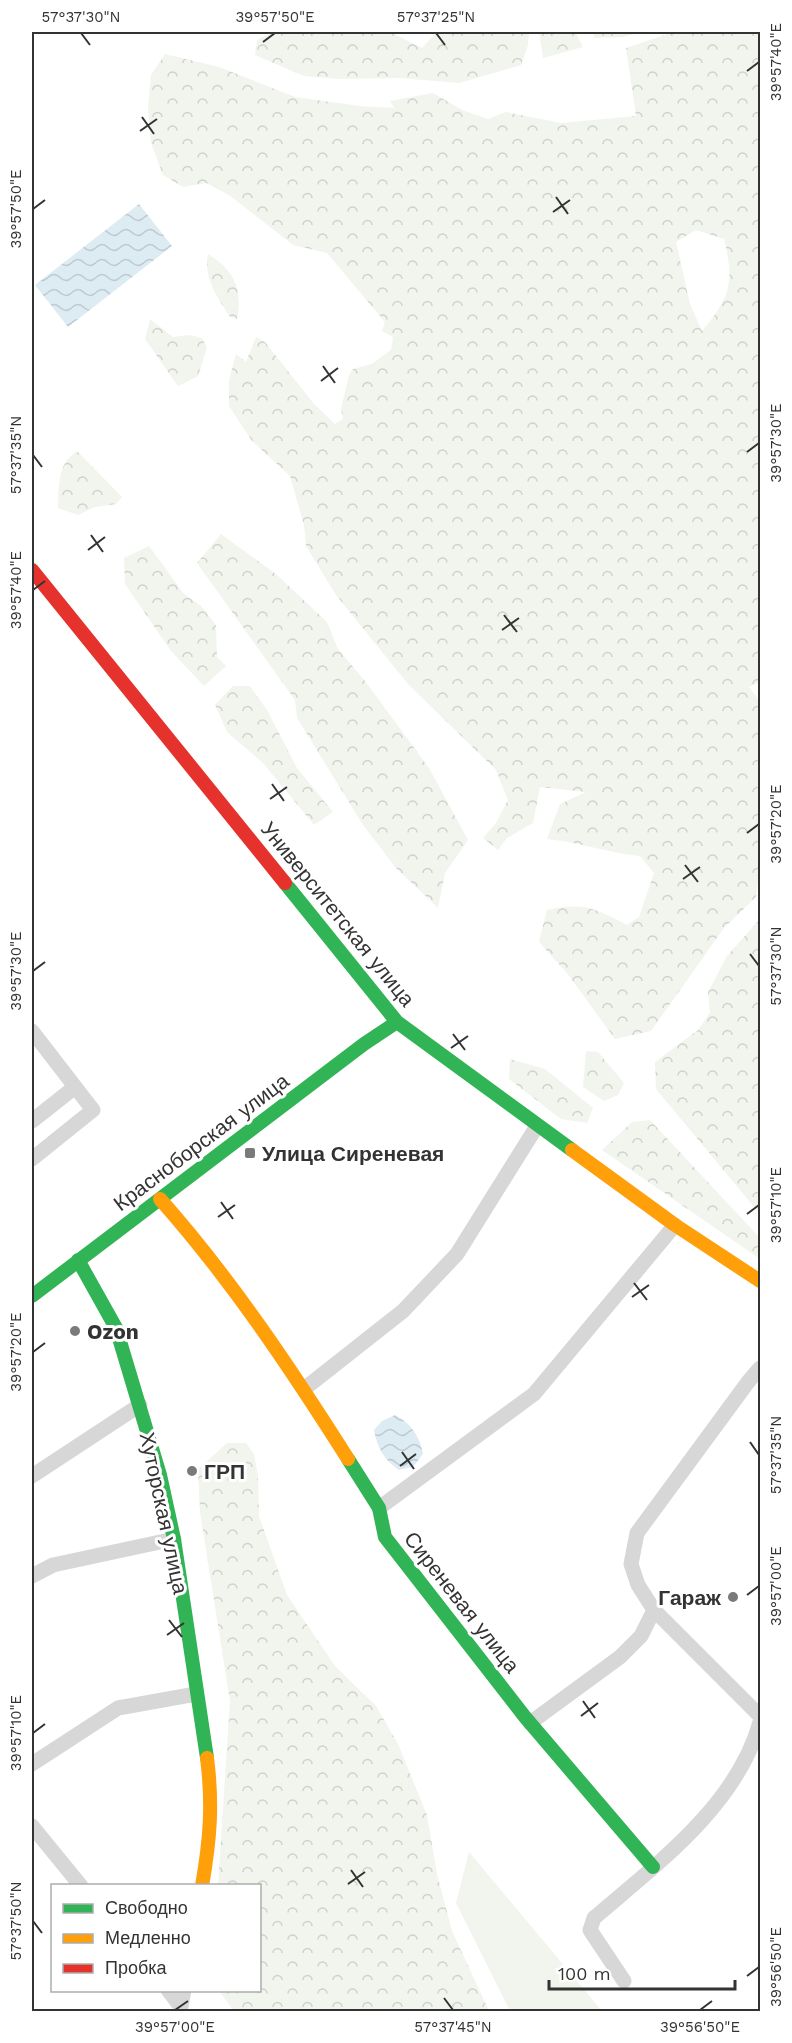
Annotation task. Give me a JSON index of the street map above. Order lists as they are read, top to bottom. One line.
{"streets":{"street":["Университетская улица","Красноборская улица","Хуторская улица","Сиреневая улица"]},"crossings":[["Университетская улица","Красноборская улица"],["Красноборская улица","Хуторская улица"],["Красноборская улица","Сиреневая улица"]],"places":{"transit":["Улица Сиреневая"],"other":["Ozon","ГРП","Гараж"]},"legend":["Свободно","Медленно","Пробка"],"scale_bar":"100 m","coordinates":["57°37'30\"N","39°57'50\"E","57°37'25\"N","39°57'40\"E","39°57'30\"E","57°37'35\"N","39°57'20\"E","39°57'10\"E","39°57'00\"E","57°37'50\"N","39°56'50\"E","57°37'45\"N"]}
